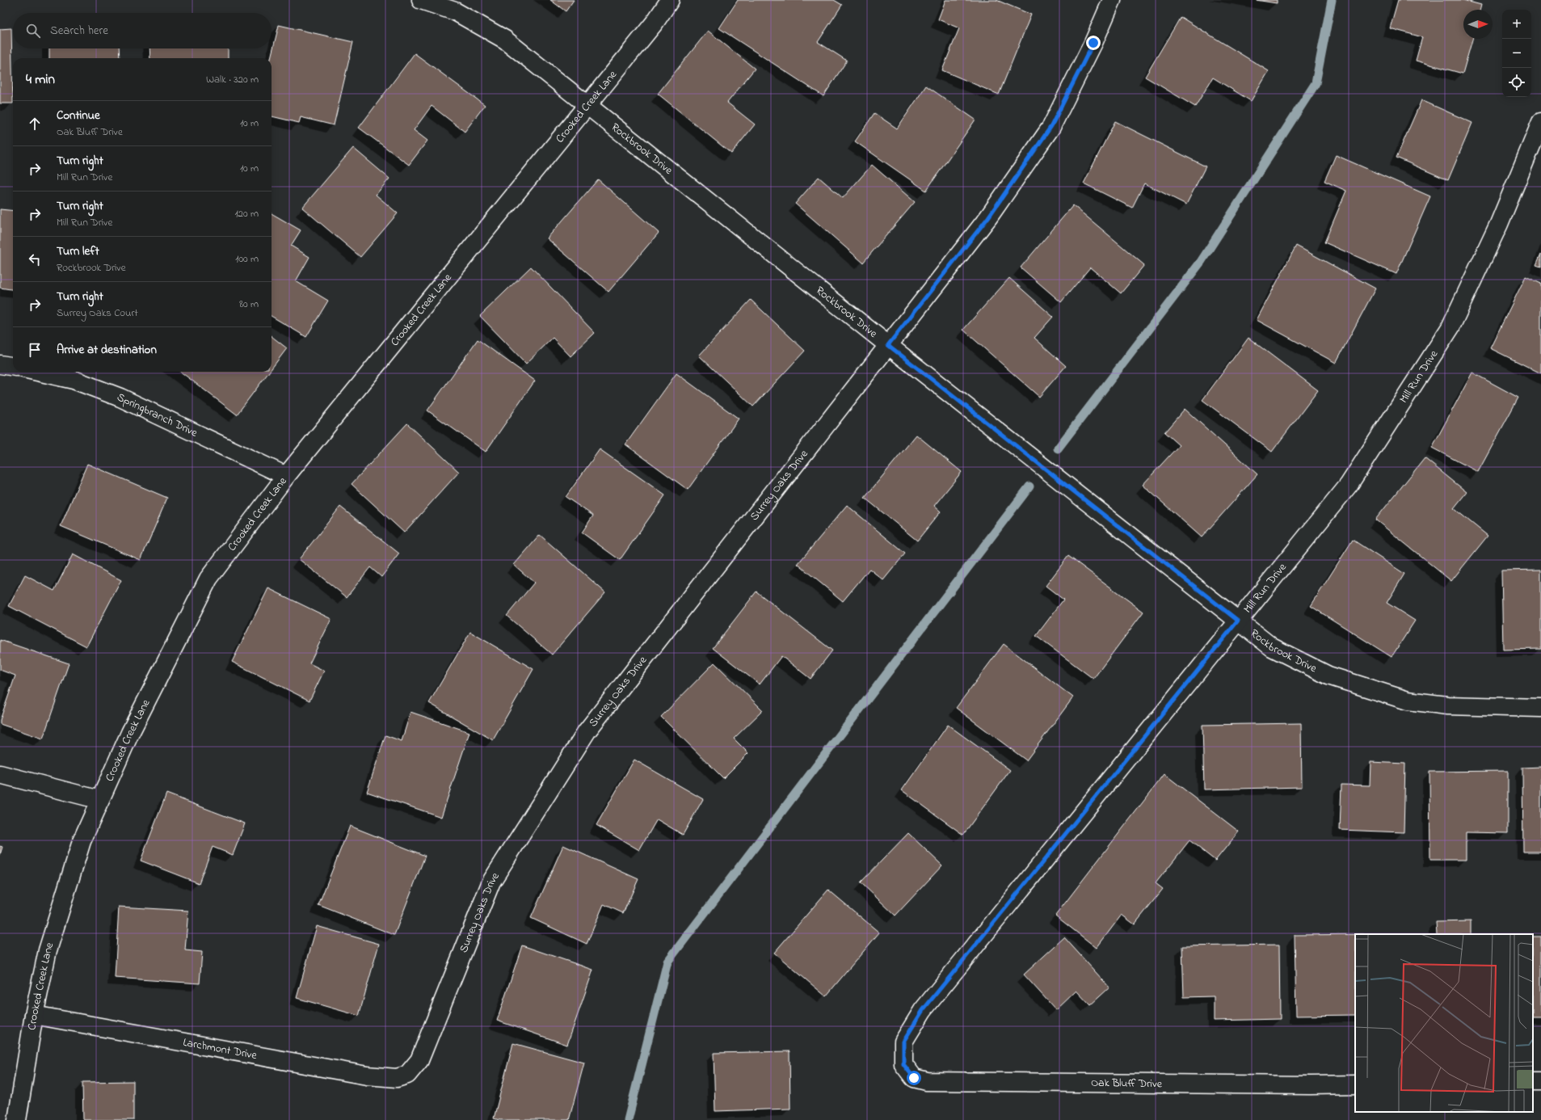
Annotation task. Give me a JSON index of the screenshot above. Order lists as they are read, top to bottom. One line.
{"streets":{"street":["Crooked Creek Lane","Rockbrook Drive","Mill Run Drive","Springbranch Drive","Surrey Oaks Drive","Larchmont Drive","Oak Bluff Drive"]},"crossings":[["Crooked Creek Lane","Rockbrook Drive"],["Crooked Creek Lane","Springbranch Drive"],["Crooked Creek Lane","Larchmont Drive"],["Rockbrook Drive","Mill Run Drive"],["Rockbrook Drive","Surrey Oaks Drive"],["Mill Run Drive","Oak Bluff Drive"],["Surrey Oaks Drive","Larchmont Drive"]],"north":"right","page":{"map_buttons":["+","−"],"search":"Search here","heading":["4 min","Walk · 320 m"],"list":[["Continue","Oak Bluff Drive","10 m"],["Turn right","Mill Run Drive","10 m"],["Turn right","Mill Run Drive","120 m"],["Turn left","Rockbrook Drive","100 m"],["Turn right","Surrey Oaks Court","80 m"],"Arrive at destination"]}}
